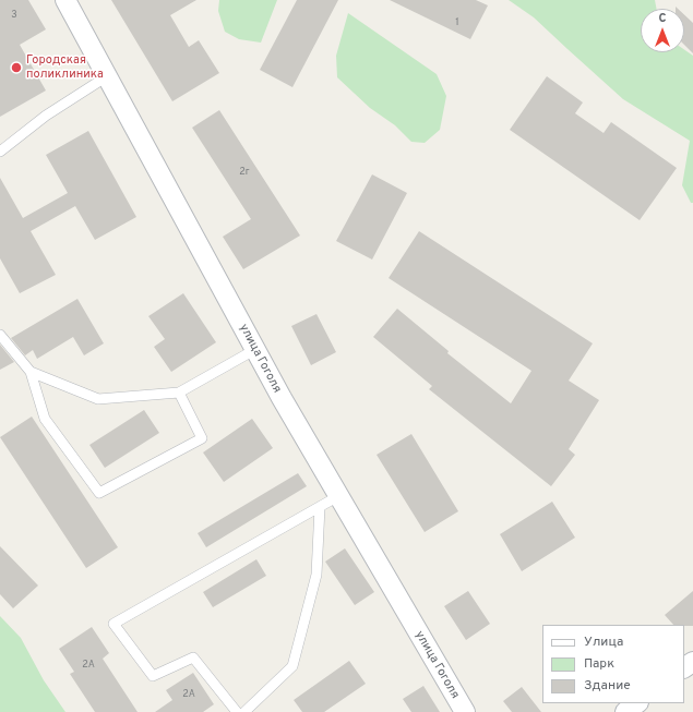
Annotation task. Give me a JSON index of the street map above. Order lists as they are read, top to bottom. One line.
{"streets":{"street":["улица Гоголя"]},"places":["Городская поликлиника"],"house_numbers":["3","1","2г","2А","2А"],"legend":["Улица","Парк","Здание"],"north":"top"}
